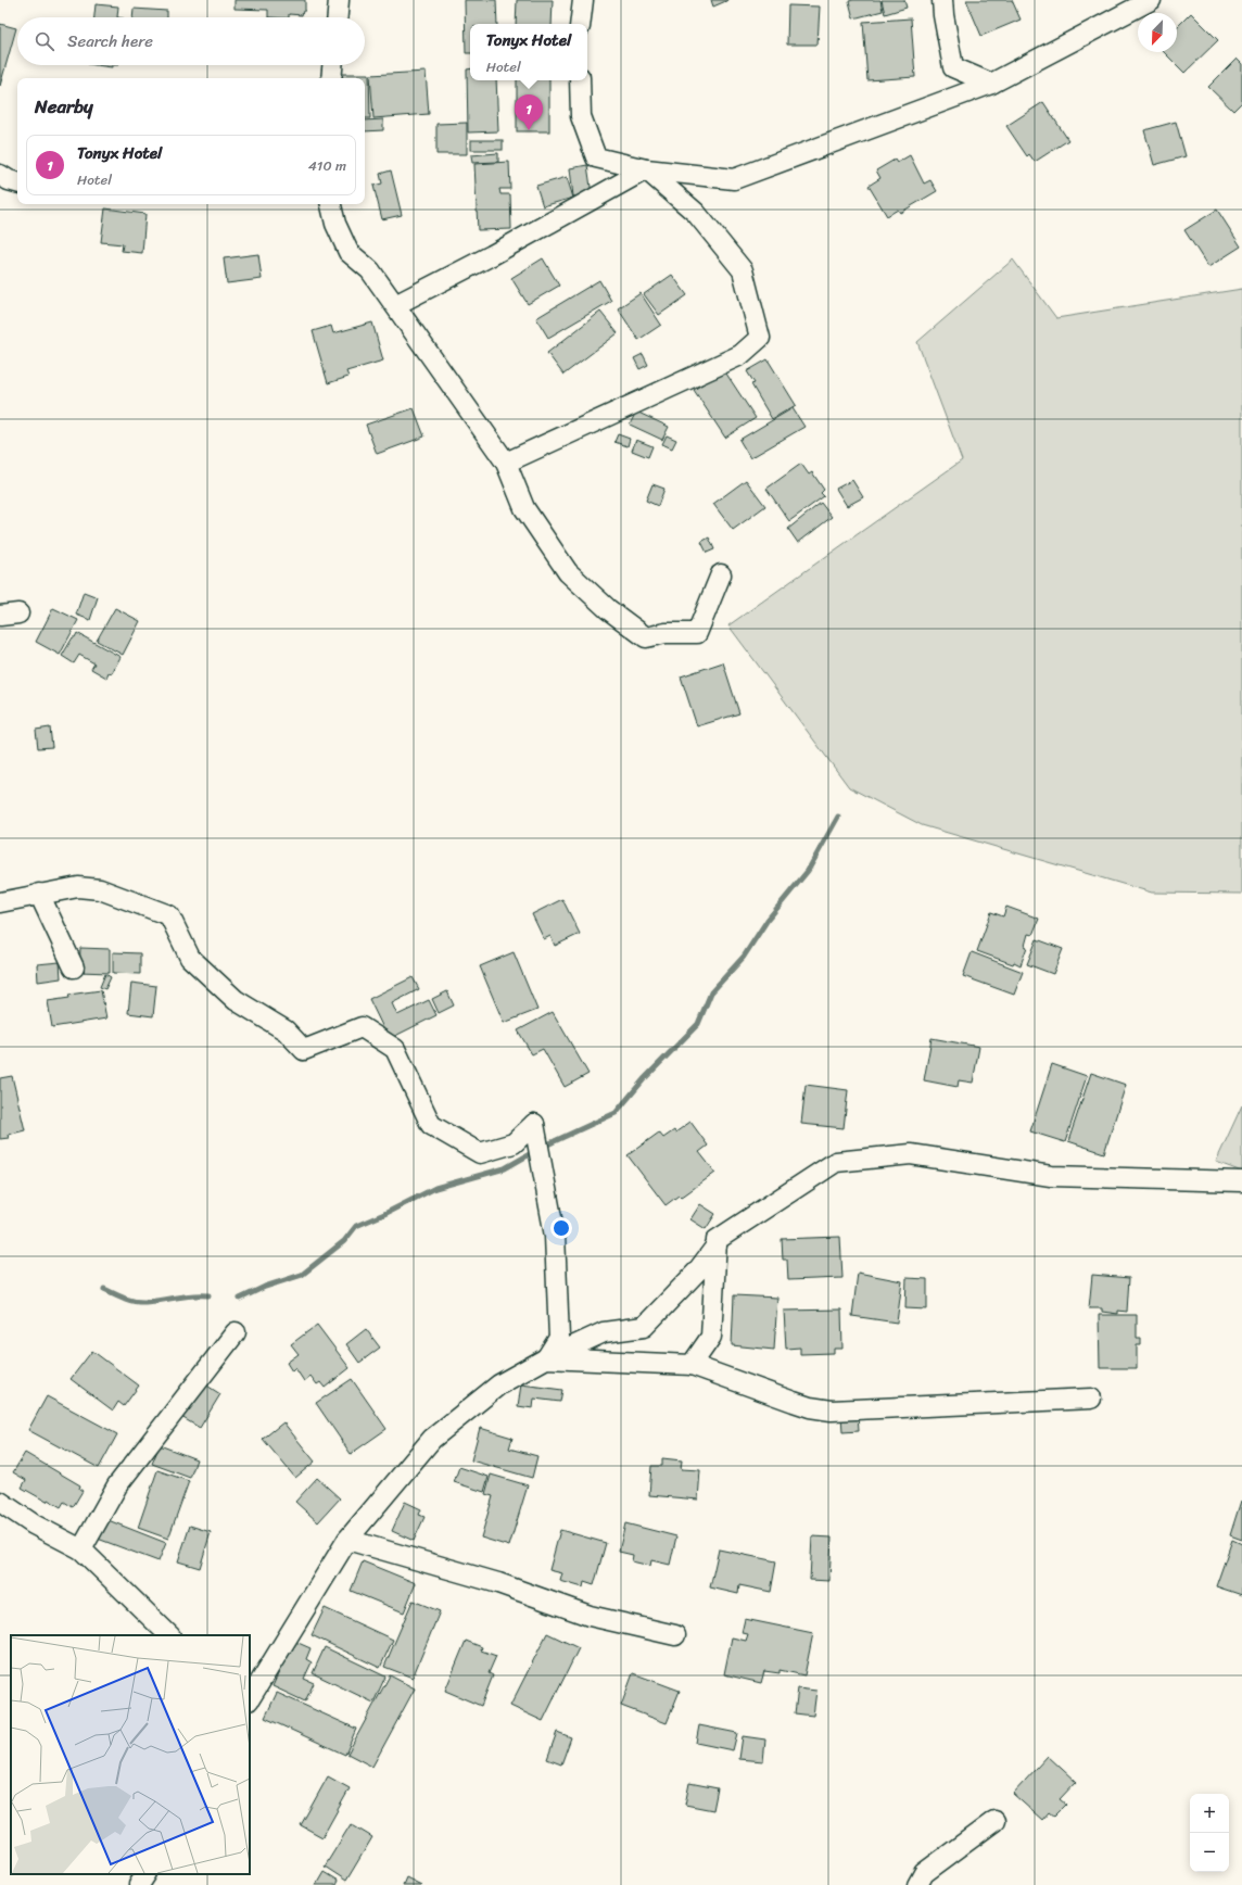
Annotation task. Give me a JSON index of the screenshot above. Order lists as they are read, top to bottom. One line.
{"north":"bottom left","page":{"search":"Search here","popup":["Tonyx Hotel","Hotel"],"heading":"Nearby","pins":"1","list":[{"mark":"1","name":"Tonyx Hotel","note":"Hotel","value":"410 m"}],"map_buttons":["+","−"]}}
